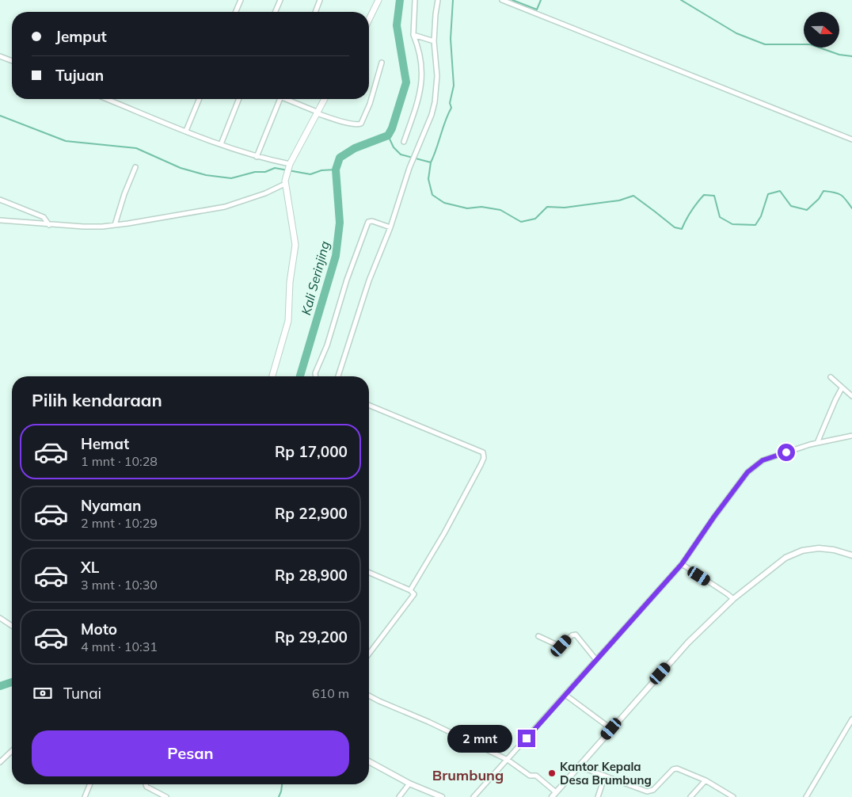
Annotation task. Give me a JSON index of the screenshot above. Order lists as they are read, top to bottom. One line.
{"districts":["Brumbung"],"water":["Kali Serinjing"],"places":["Kantor Kepala Desa Brumbung"],"north":"right","page":{"banner":["Jemput","Tujuan"],"heading":"Pilih kendaraan","list":[{"name":"Hemat","note":"1 mnt · 10:28","value":"Rp 17,000"},{"name":"Nyaman","note":"2 mnt · 10:29","value":"Rp 22,900"},{"name":"XL","note":"3 mnt · 10:30","value":"Rp 28,900"},{"name":"Moto","note":"4 mnt · 10:31","value":"Rp 29,200"}],"pay":["Tunai","610 m"],"buttons":"Pesan","bubble":"2 mnt"}}
